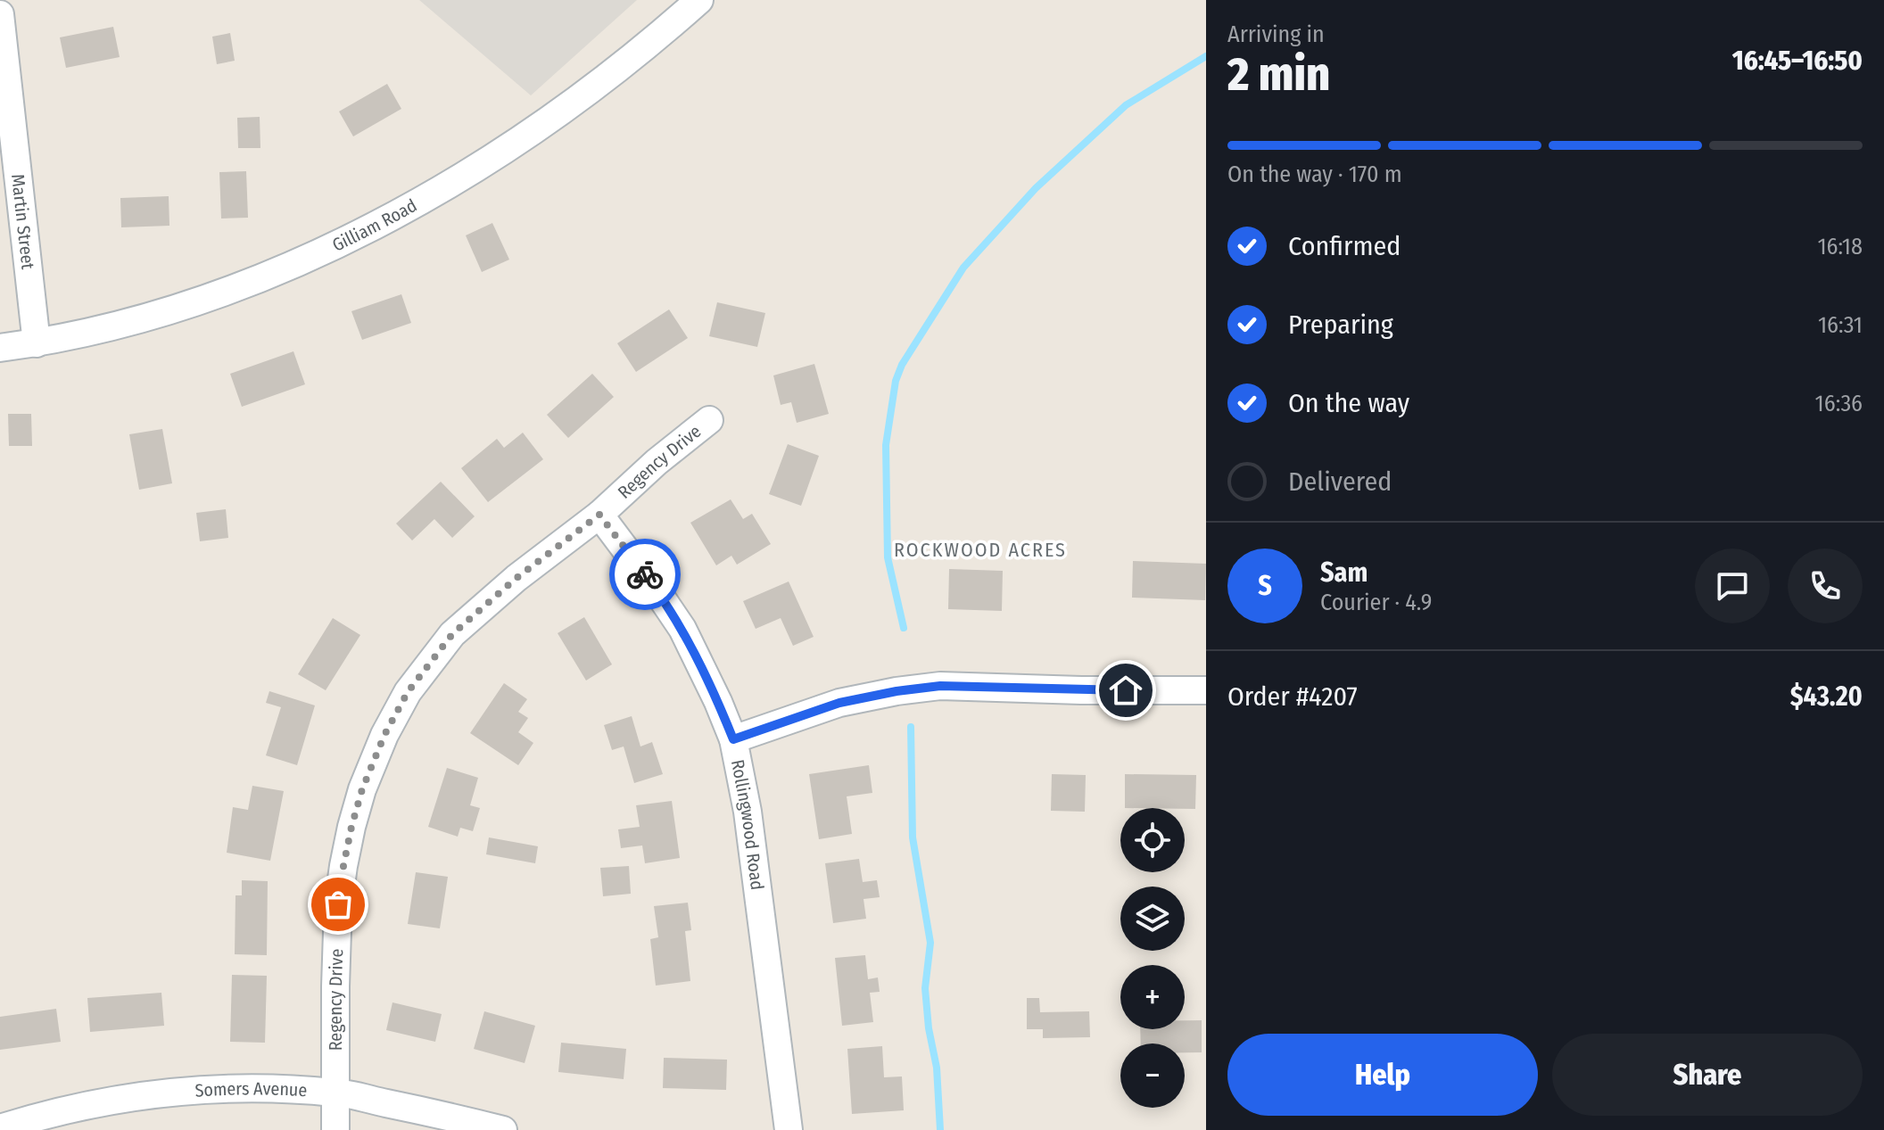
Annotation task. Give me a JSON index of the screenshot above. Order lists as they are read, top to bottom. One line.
{"streets":{"street":["Martin Street","Gilliam Road","Regency Drive","Rollingwood Road","Somers Avenue"]},"crossings":[["Martin Street","Gilliam Road"],["Regency Drive","Rollingwood Road"],["Regency Drive","Somers Avenue"]],"districts":["ROCKWOOD ACRES"],"page":{"heading":["2 min","Arriving in","16:45–16:50"],"panel":["Sam","Courier · 4.9","Order #4207","$43.20"],"bar":"On the way · 170 m","list":[["Confirmed","16:18"],["Preparing","16:31"],["On the way","16:36"],"Delivered"],"round":"S","map_buttons":["+","−"],"buttons":["Help","Share"]}}
